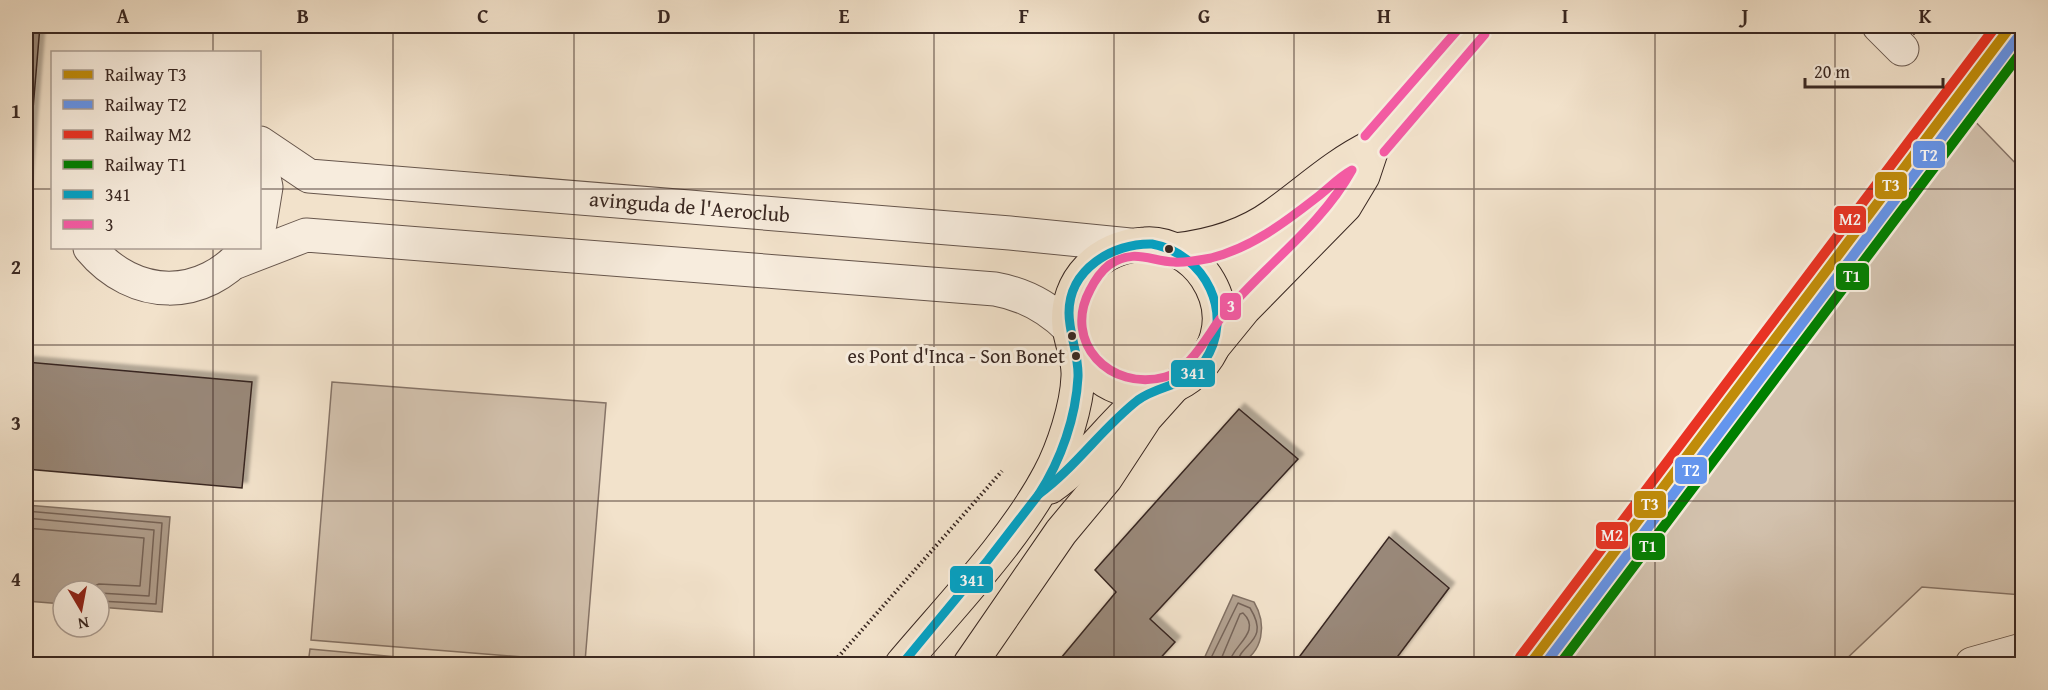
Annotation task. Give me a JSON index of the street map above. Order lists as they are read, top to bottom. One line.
{"streets":{"street":["avinguda de l'Aeroclub"]},"places":["es Pont d'Inca - Son Bonet"],"lines":["rail line T3","rail line M2","transit line 3","rail line T2","rail line T1","transit line 341"],"legend":["Railway T3","Railway T2","Railway M2","Railway T1","341","3"],"scale_bar":"20 m","north":"bottom","grid":{"columns":["A","B","C","D","E","F","G","H","I","J","K"],"rows":["1","2","3","4"]}}
